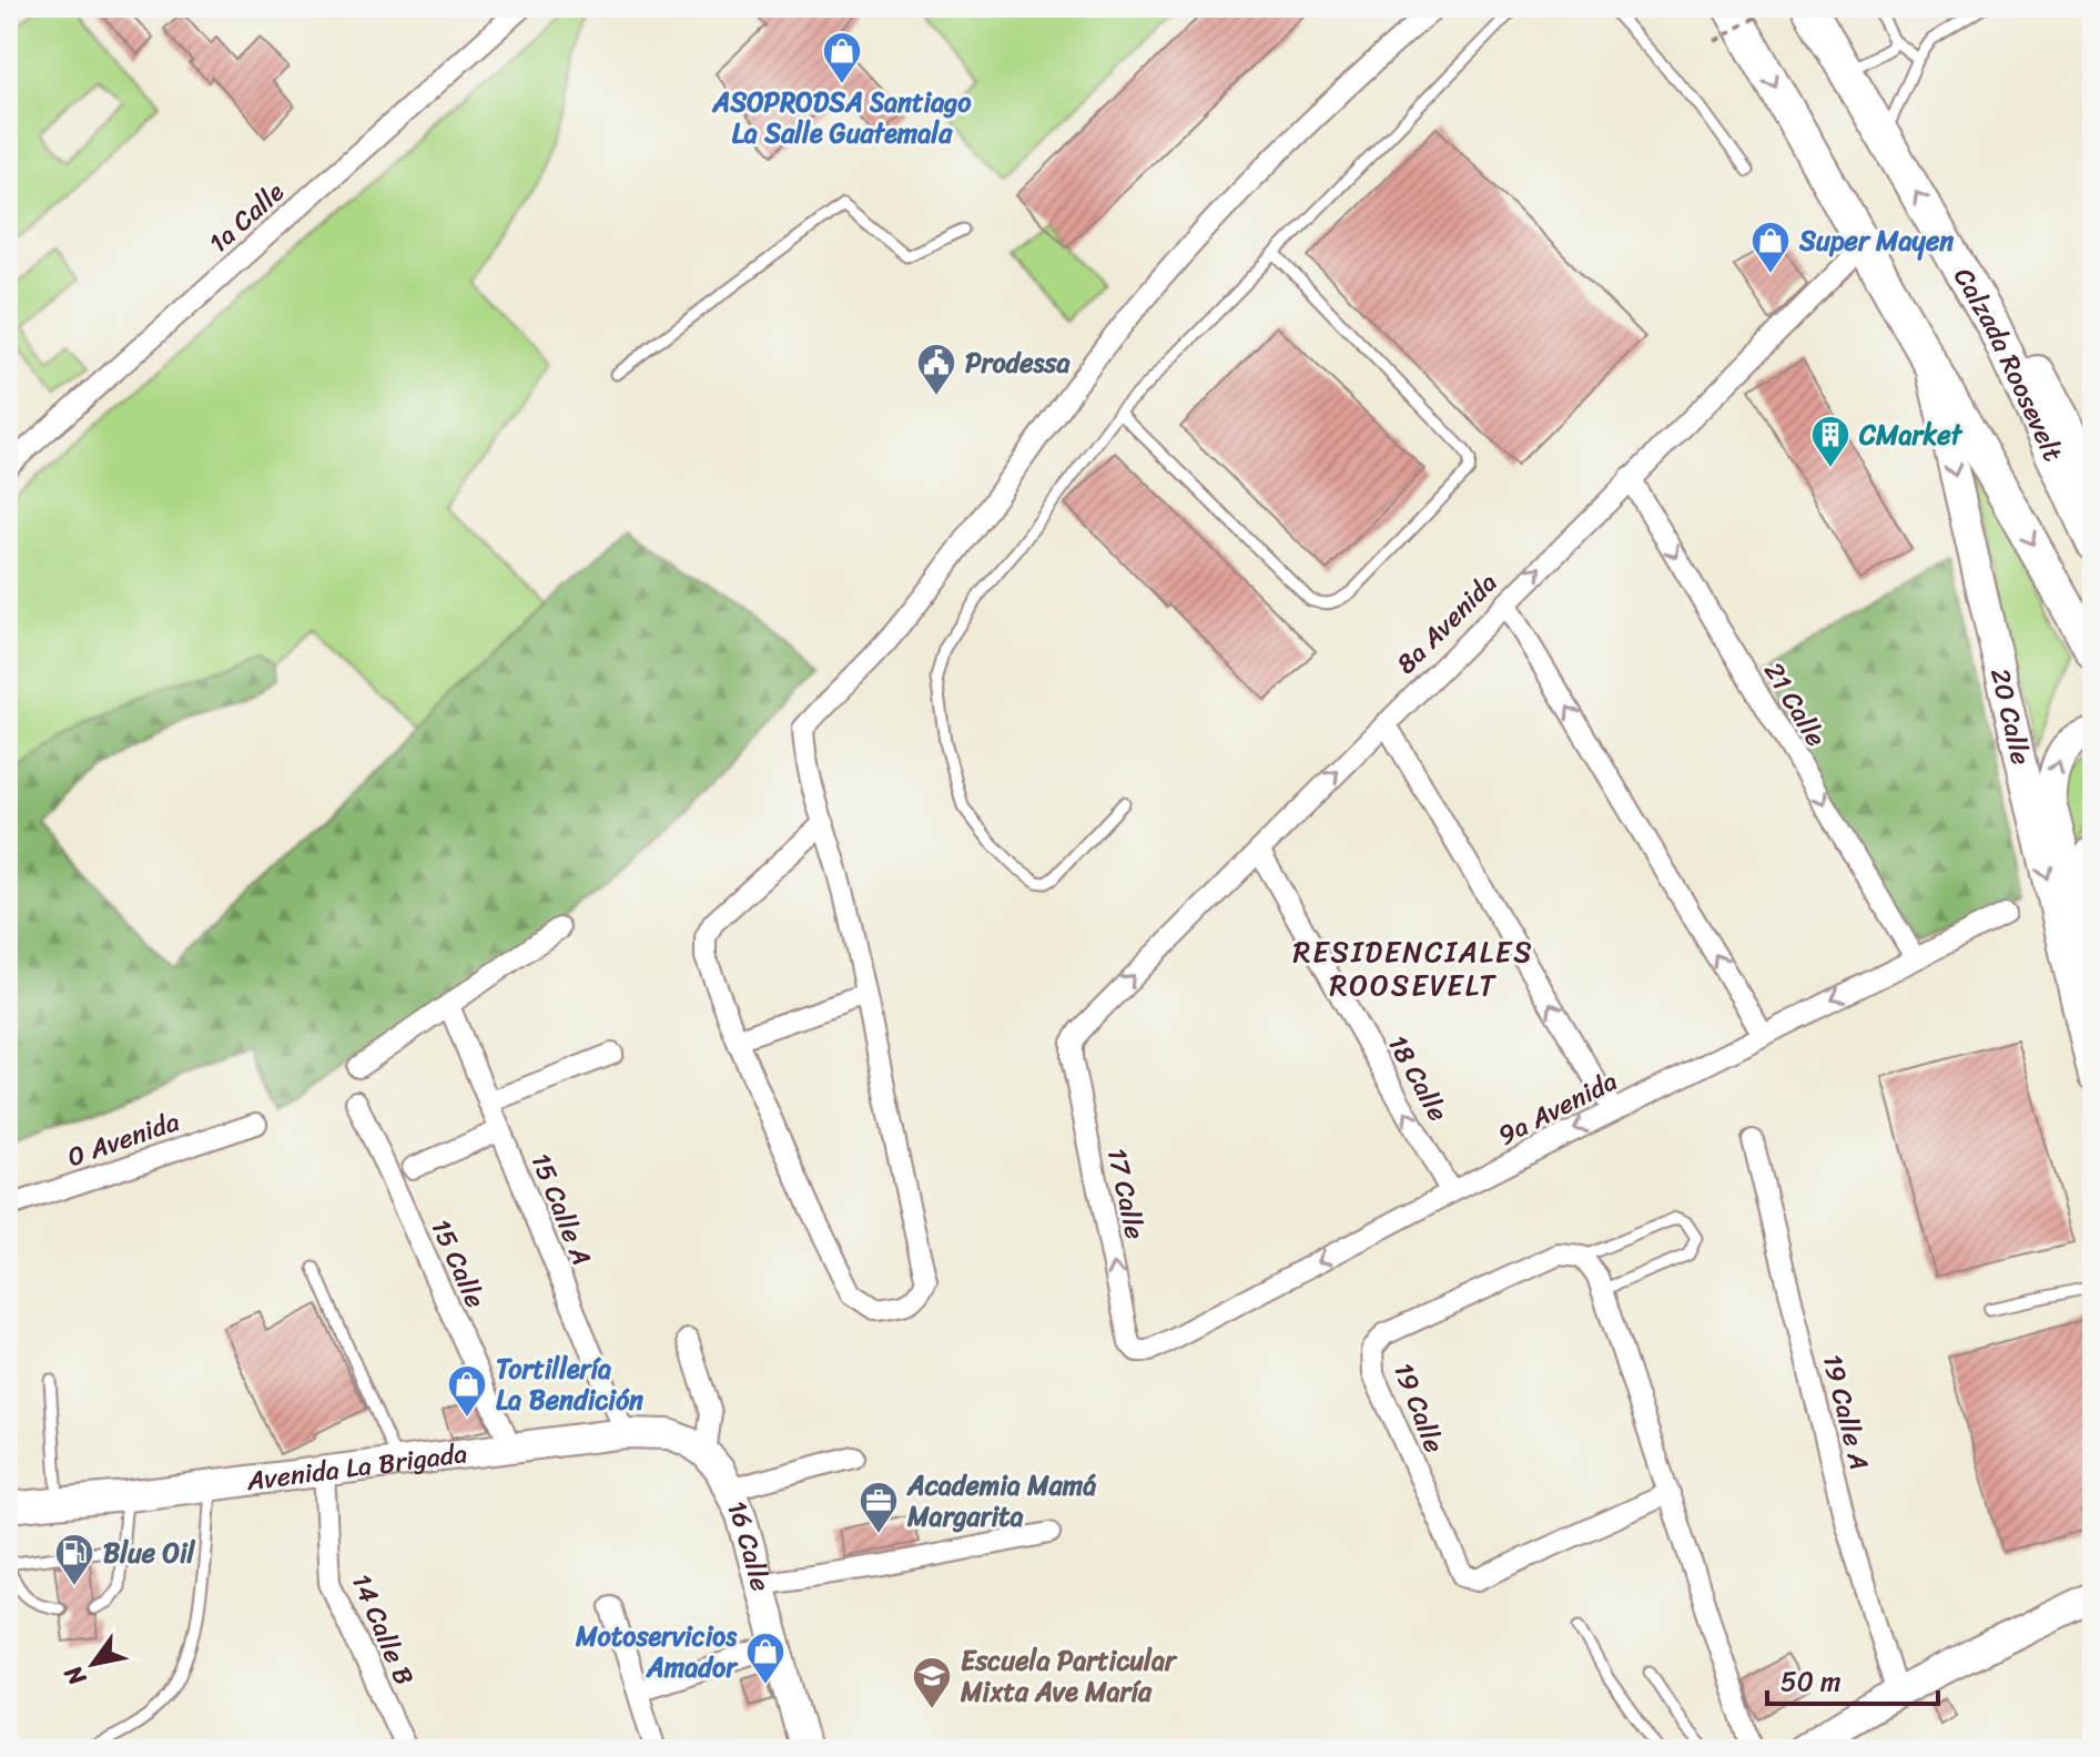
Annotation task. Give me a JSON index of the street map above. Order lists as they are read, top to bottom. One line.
{"streets":{"highway":["Calzada Roosevelt"],"main road":["20 Calle","Avenida La Brigada","16 Calle"],"street":["1a Calle","8a Avenida","21 Calle","18 Calle","9a Avenida","0 Avenida","17 Calle","15 Calle A","15 Calle","19 Calle","19 Calle A","14 Calle B"]},"crossings":[["8a Avenida","21 Calle"],["8a Avenida","18 Calle"],["8a Avenida","17 Calle"],["21 Calle","9a Avenida"],["18 Calle","9a Avenida"],["9a Avenida","17 Calle"],["15 Calle A","Avenida La Brigada"],["15 Calle","Avenida La Brigada"],["Avenida La Brigada","16 Calle"],["Avenida La Brigada","14 Calle B"]],"one_way":["8a Avenida","9a Avenida","17 Calle"],"districts":["RESIDENCIALES ROOSEVELT"],"places":{"shop":["ASOPRODSA Santiago La Salle Guatemala","Super Mayen","Tortillería La Bendición","Motoservicios Amador"],"public building":["Prodessa"],"building":["CMarket"],"office":["Academia Mamá Margarita"],"fuel station":["Blue Oil"],"school or university":["Escuela Particular Mixta Ave María"]},"scale_bar":"50 m","north":"bottom left"}
